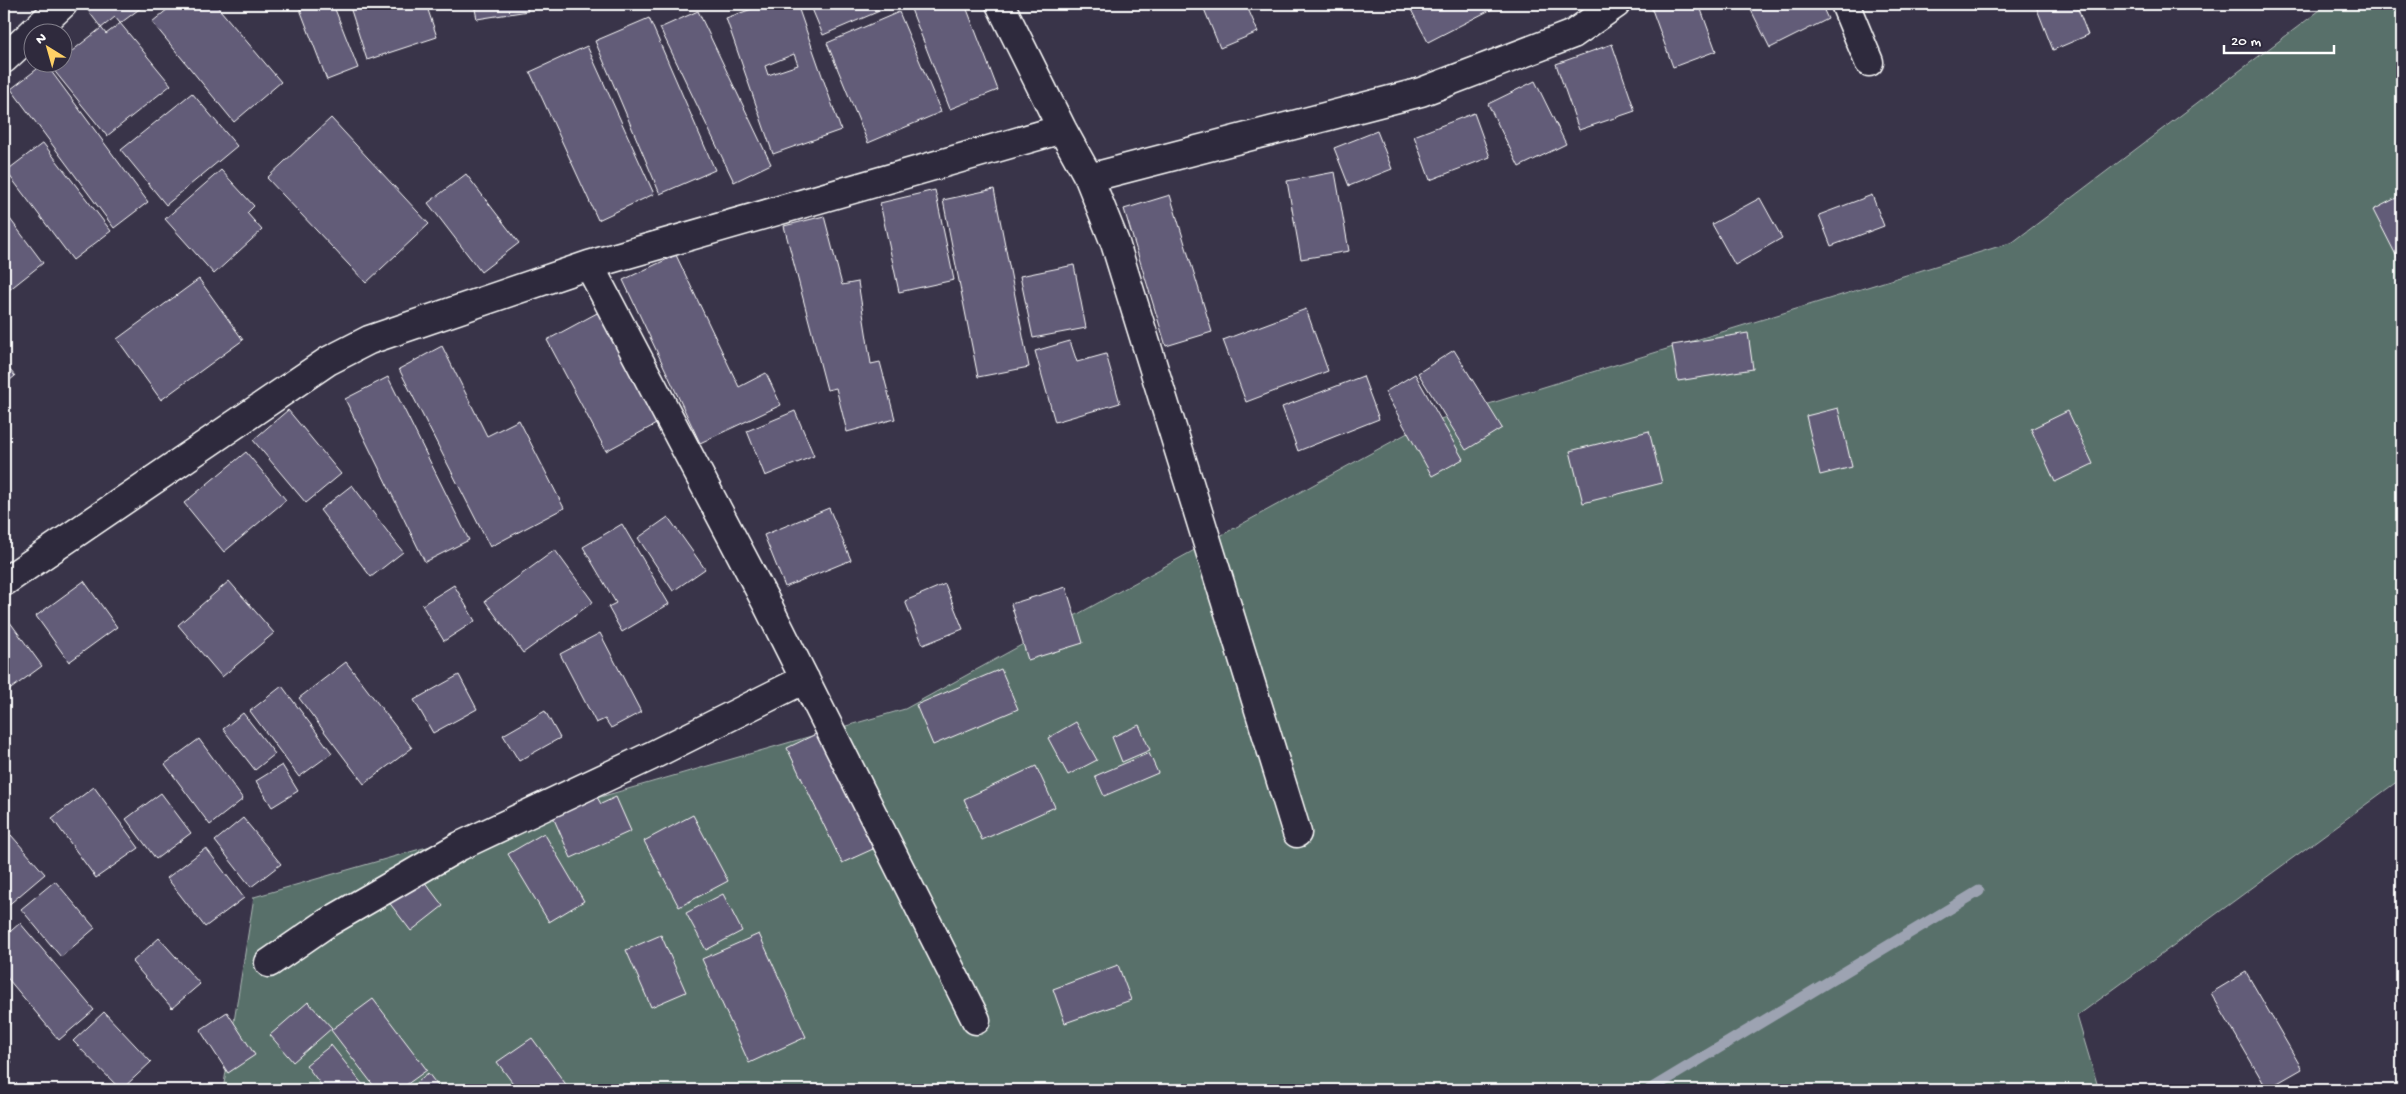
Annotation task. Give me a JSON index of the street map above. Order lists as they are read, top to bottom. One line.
{"scale_bar":"20 m","north":"top left"}
